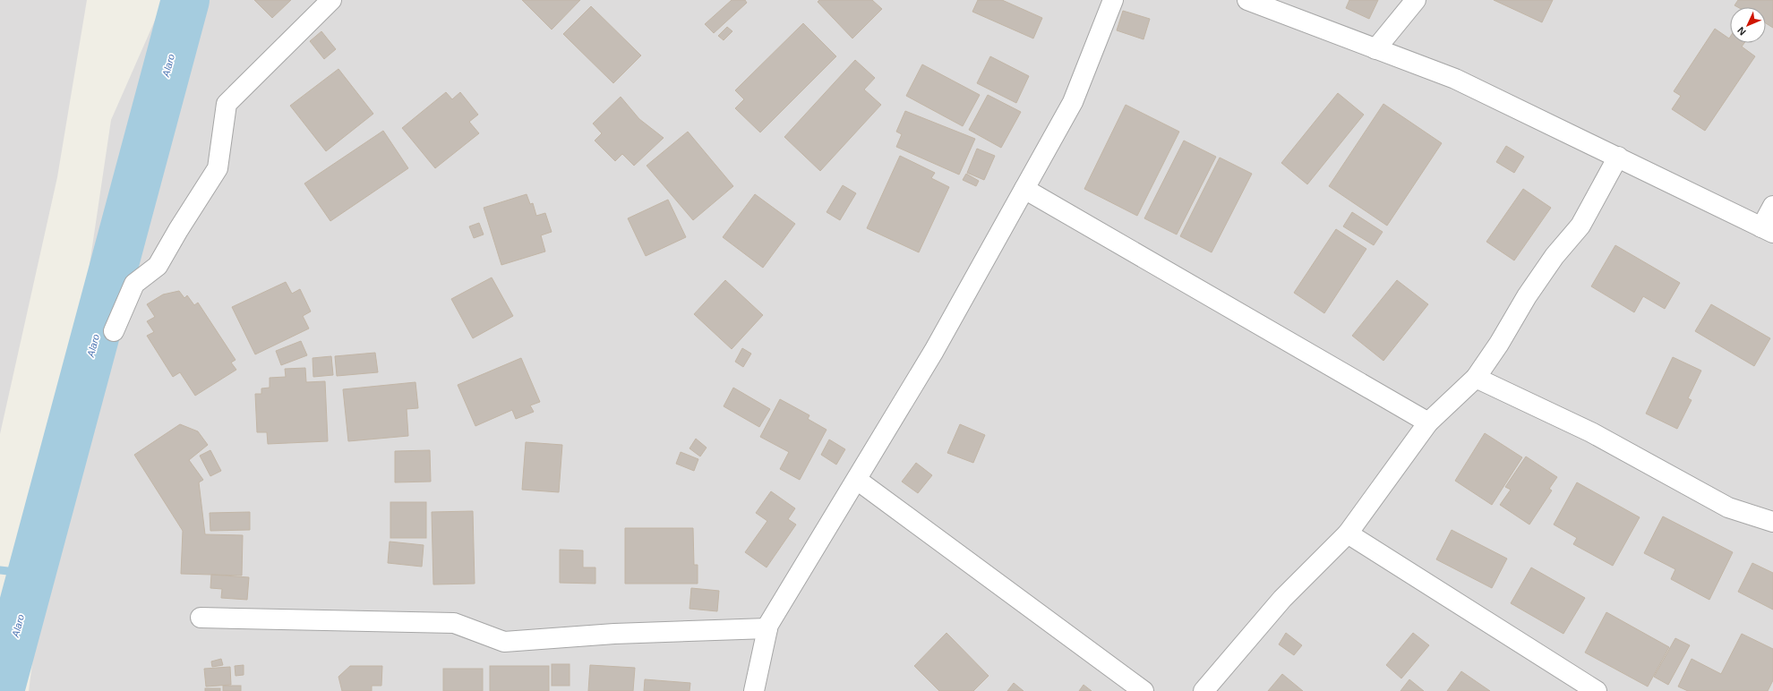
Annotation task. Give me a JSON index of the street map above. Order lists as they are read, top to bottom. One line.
{"water":["Alaro"],"north":"bottom left"}
